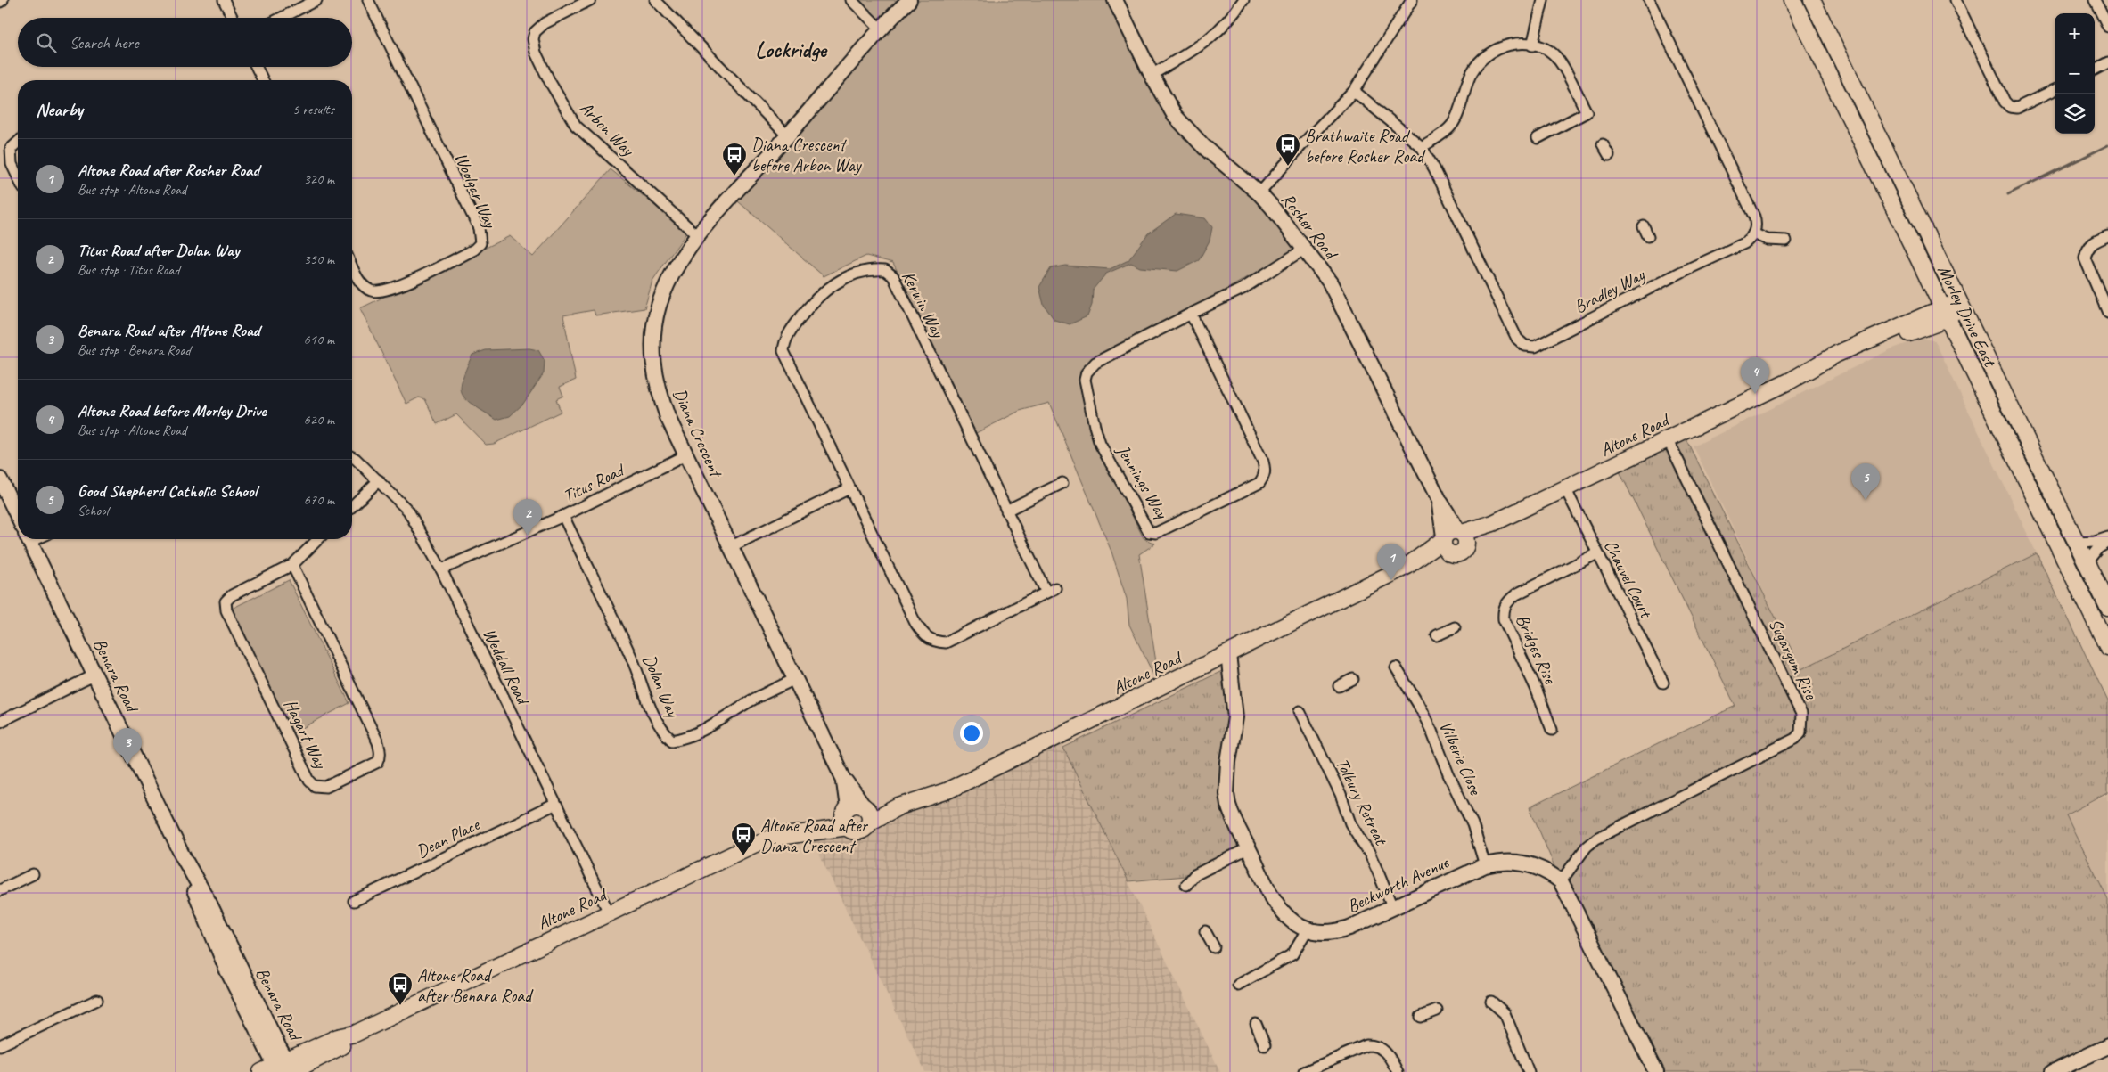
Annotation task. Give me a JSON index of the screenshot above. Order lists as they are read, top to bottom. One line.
{"streets":{"main road":["Morley Drive East","Altone Road"],"street":["Arbon Way","Woolgar Way","Rosher Road","Bradley Way","Kerwin Way","Diana Crescent","Jennings Way","Titus Road","Chauvel Court","Bridges Rise","Sugargum Rise","Weddall Road","Benara Road","Dolan Way","Hagart Way","Vilberie Close","Tolbury Retreat","Dean Place","Beckworth Avenue"]},"crossings":[["Arbon Way","Diana Crescent"],["Rosher Road","Altone Road"],["Rosher Road","Jennings Way"],["Morley Drive East","Altone Road"],["Diana Crescent","Altone Road"],["Diana Crescent","Titus Road"],["Diana Crescent","Dolan Way"],["Altone Road","Chauvel Court"],["Altone Road","Sugargum Rise"],["Altone Road","Weddall Road"],["Altone Road","Benara Road"],["Altone Road","Beckworth Avenue"],["Titus Road","Weddall Road"],["Titus Road","Dolan Way"],["Chauvel Court","Bridges Rise"],["Sugargum Rise","Beckworth Avenue"],["Weddall Road","Dean Place"],["Vilberie Close","Beckworth Avenue"],["Tolbury Retreat","Beckworth Avenue"]],"districts":["Lockridge"],"places":{"bus stop":["Brathwaite Road before Rosher Road","Diana Crescent before Arbon Way","Altone Road after Diana Crescent","Altone Road after Benara Road"]},"page":{"map_buttons":["+","−"],"search":"Search here","heading":["Nearby","5 results"],"list":[{"mark":"1","name":"Altone Road after Rosher Road","note":"Bus stop · Altone Road","value":"320 m"},{"mark":"2","name":"Titus Road after Dolan Way","note":"Bus stop · Titus Road","value":"350 m"},{"mark":"3","name":"Benara Road after Altone Road","note":"Bus stop · Benara Road","value":"610 m"},{"mark":"4","name":"Altone Road before Morley Drive","note":"Bus stop · Altone Road","value":"620 m"},{"mark":"5","name":"Good Shepherd Catholic School","note":"School","value":"670 m"}],"pins":["4","5","2","1","3"]}}
